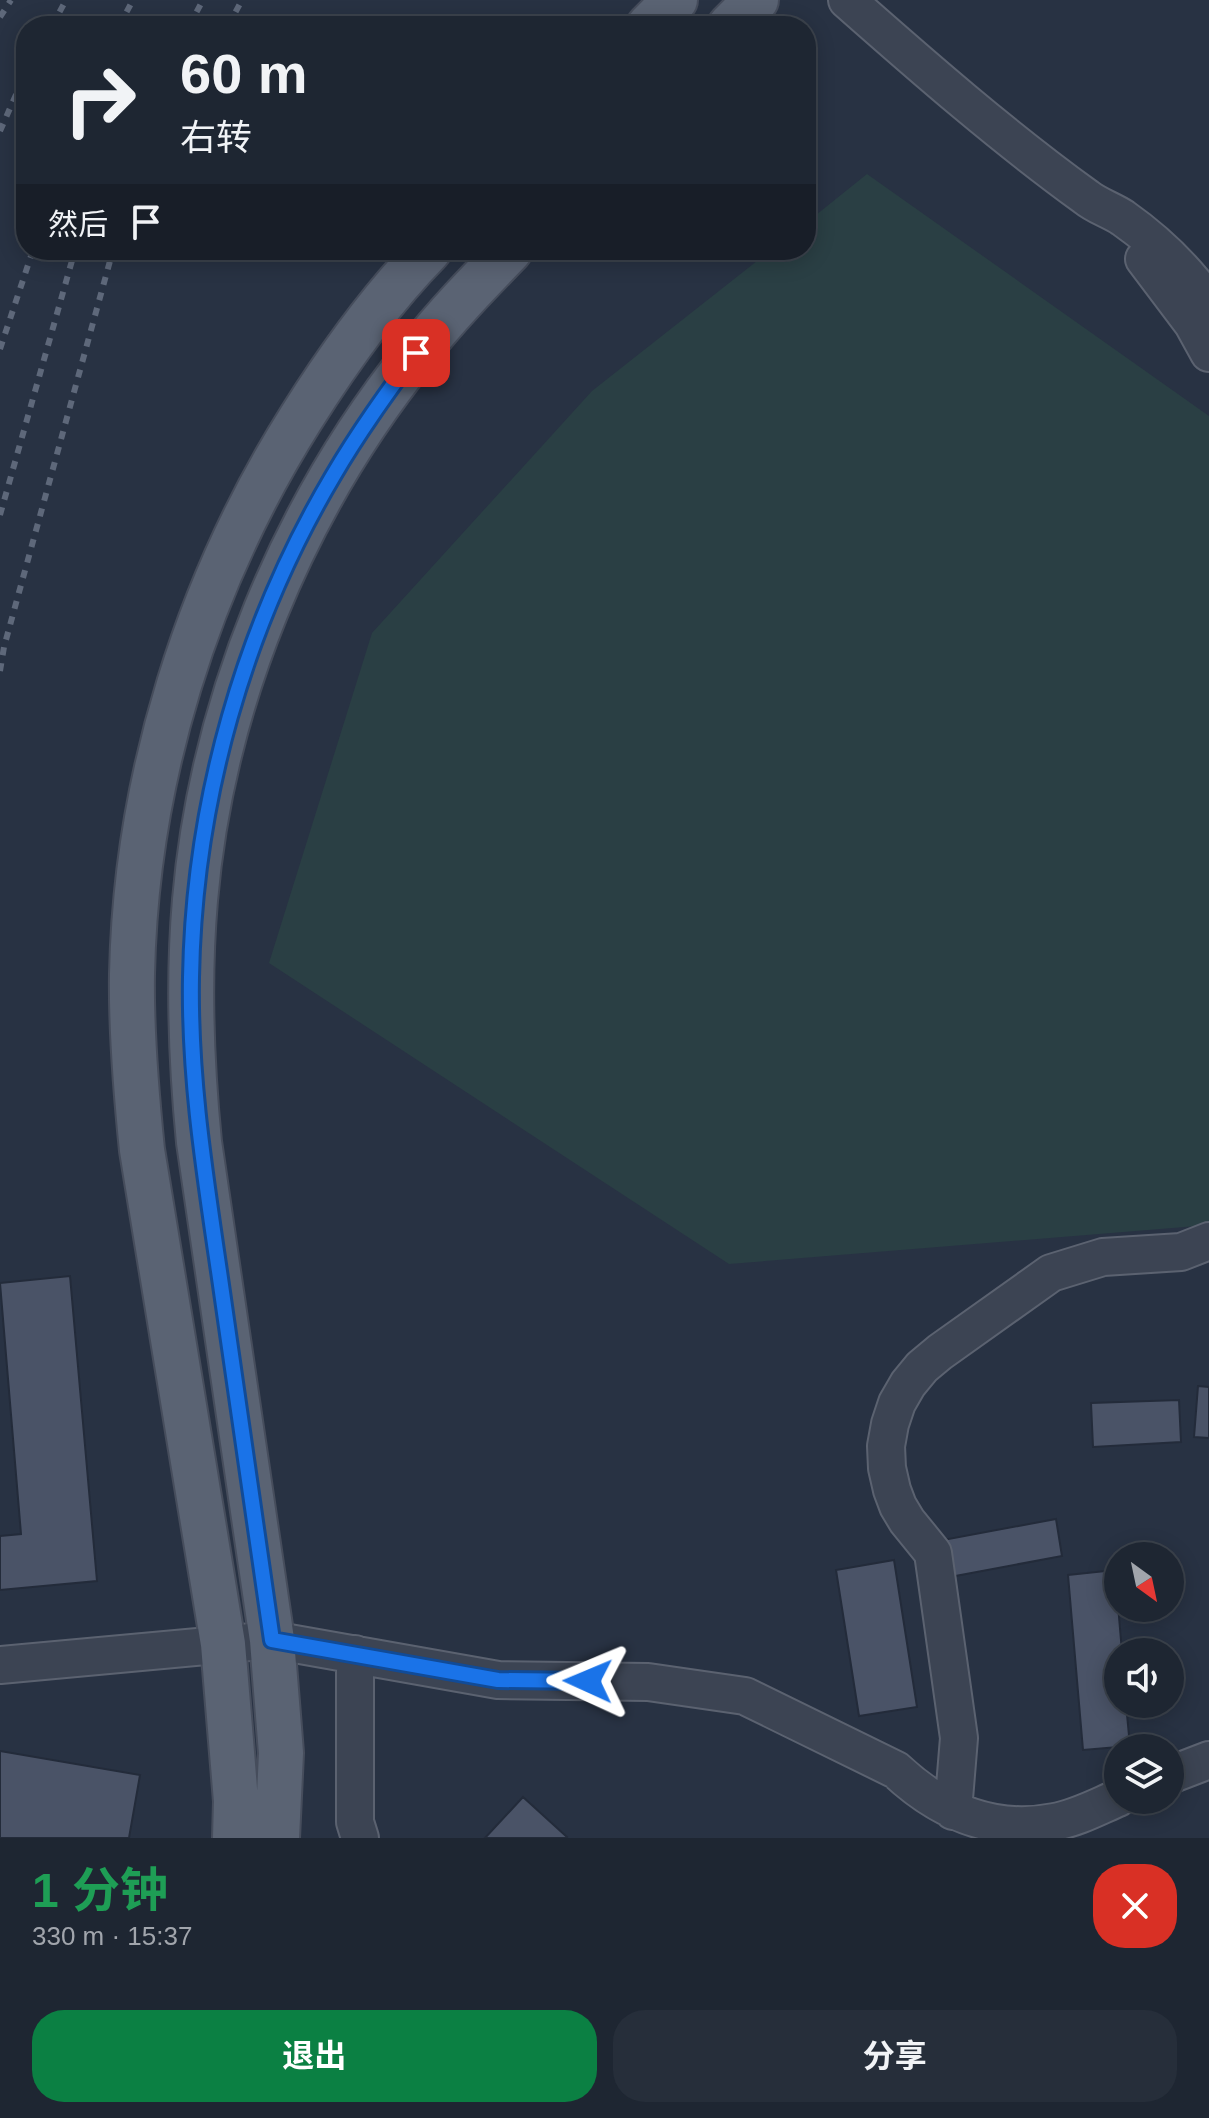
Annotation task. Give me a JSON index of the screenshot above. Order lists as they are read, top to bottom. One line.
{"north":"bottom right","page":{"turn":["60 m","右转"],"then":"然后","heading":["1 分钟","330 m · 15:37"],"buttons":["退出","分享"]}}
